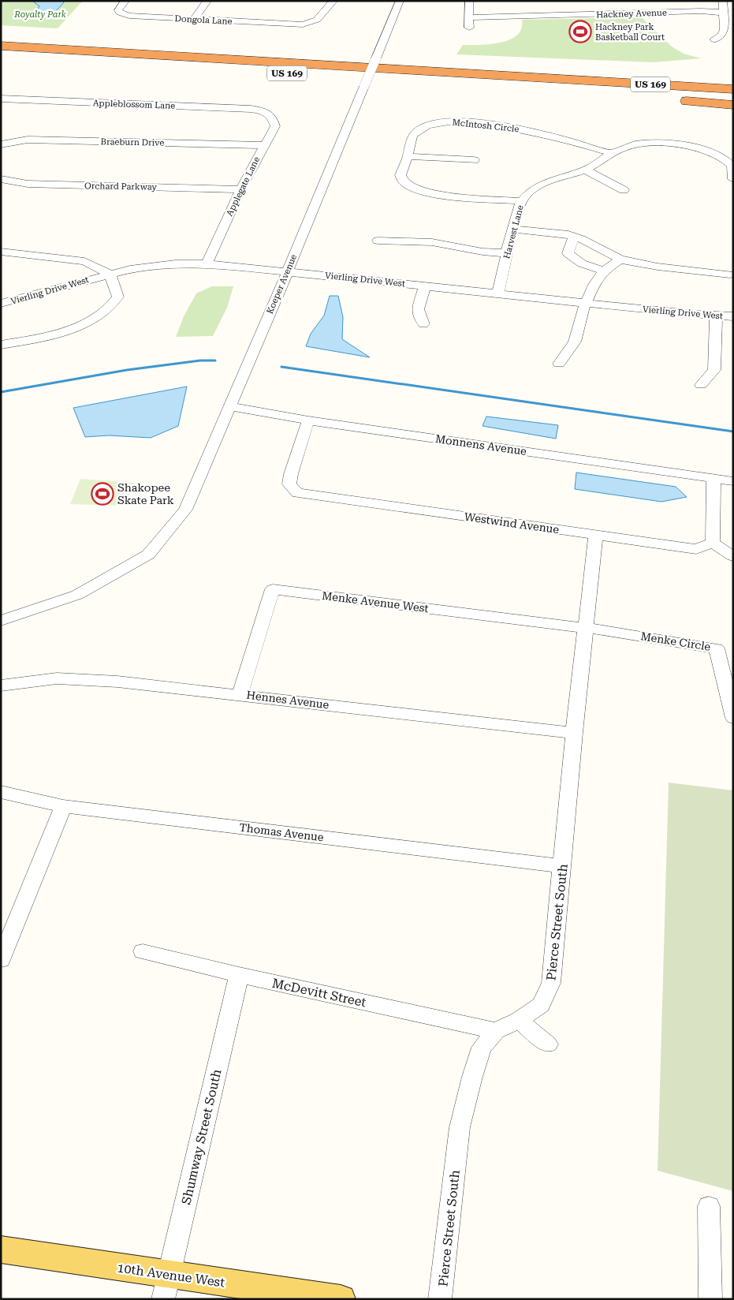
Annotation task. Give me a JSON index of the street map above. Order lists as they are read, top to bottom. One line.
{"streets":{"highway":["US 169"],"main road":["10th Avenue West"],"street":["Hackney Avenue","Dongola Lane","Appleblossom Lane","McIntosh Circle","Braeburn Drive","Orchard Parkway","Applegate Lane","Harvest Lane","Vierling Drive West","Koeper Avenue","Monnens Avenue","Westwind Avenue","Menke Avenue West","Menke Circle","Hennes Avenue","Thomas Avenue","Pierce Street South","McDevitt Street","Shumway Street South"]},"crossings":[["Appleblossom Lane","Applegate Lane"],["McIntosh Circle","Harvest Lane"],["Braeburn Drive","Applegate Lane"],["Orchard Parkway","Applegate Lane"],["Applegate Lane","Vierling Drive West"],["Harvest Lane","Vierling Drive West"],["Vierling Drive West","Koeper Avenue"],["Koeper Avenue","Monnens Avenue"],["Monnens Avenue","Westwind Avenue"],["Westwind Avenue","Pierce Street South"],["Menke Avenue West","Menke Circle"],["Menke Avenue West","Hennes Avenue"],["Menke Avenue West","Pierce Street South"],["Menke Circle","Pierce Street South"],["Hennes Avenue","Pierce Street South"],["Thomas Avenue","Pierce Street South"],["Pierce Street South","McDevitt Street"],["McDevitt Street","Shumway Street South"],["Shumway Street South","10th Avenue West"]],"parks":["Royalty Park"],"places":{"sports":["Hackney Park Basketball Court","Shakopee Skate Park"]}}
